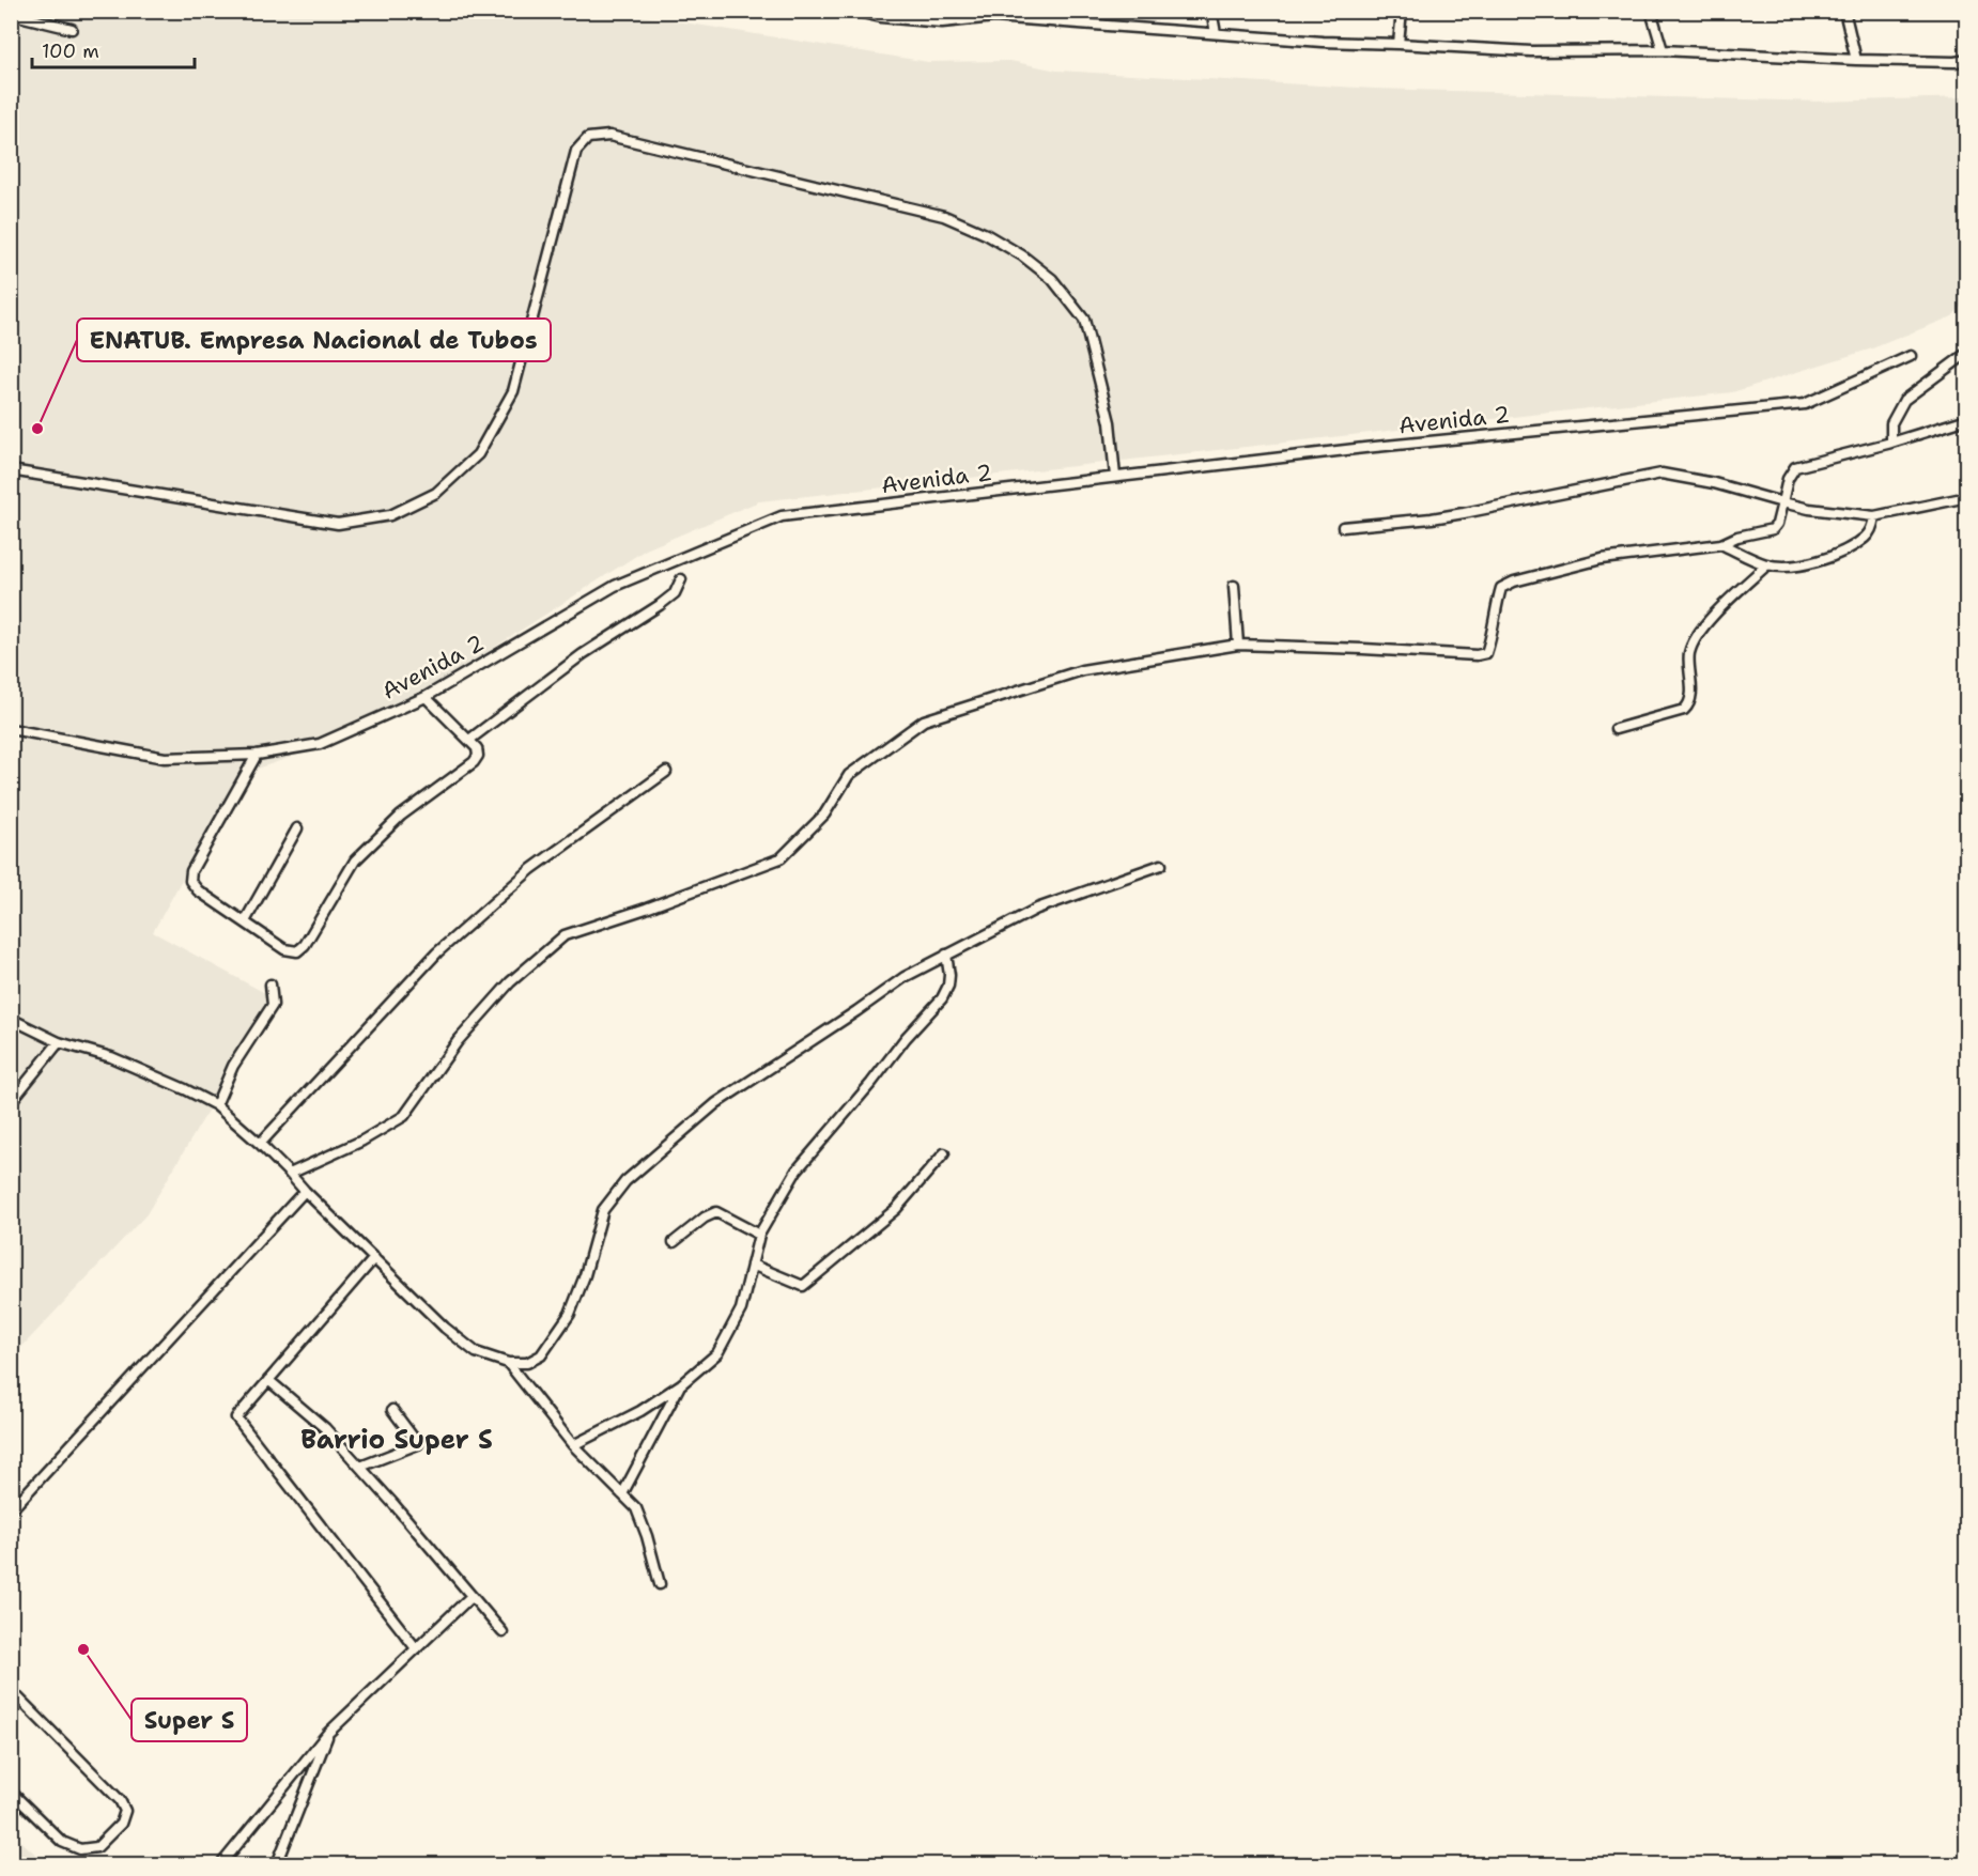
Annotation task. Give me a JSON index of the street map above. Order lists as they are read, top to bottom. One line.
{"streets":{"street":["Avenida 2"]},"districts":["Barrio Super S"],"places":["ENATUB. Empresa Nacional de Tubos","Super S"],"scale_bar":"100 m"}
